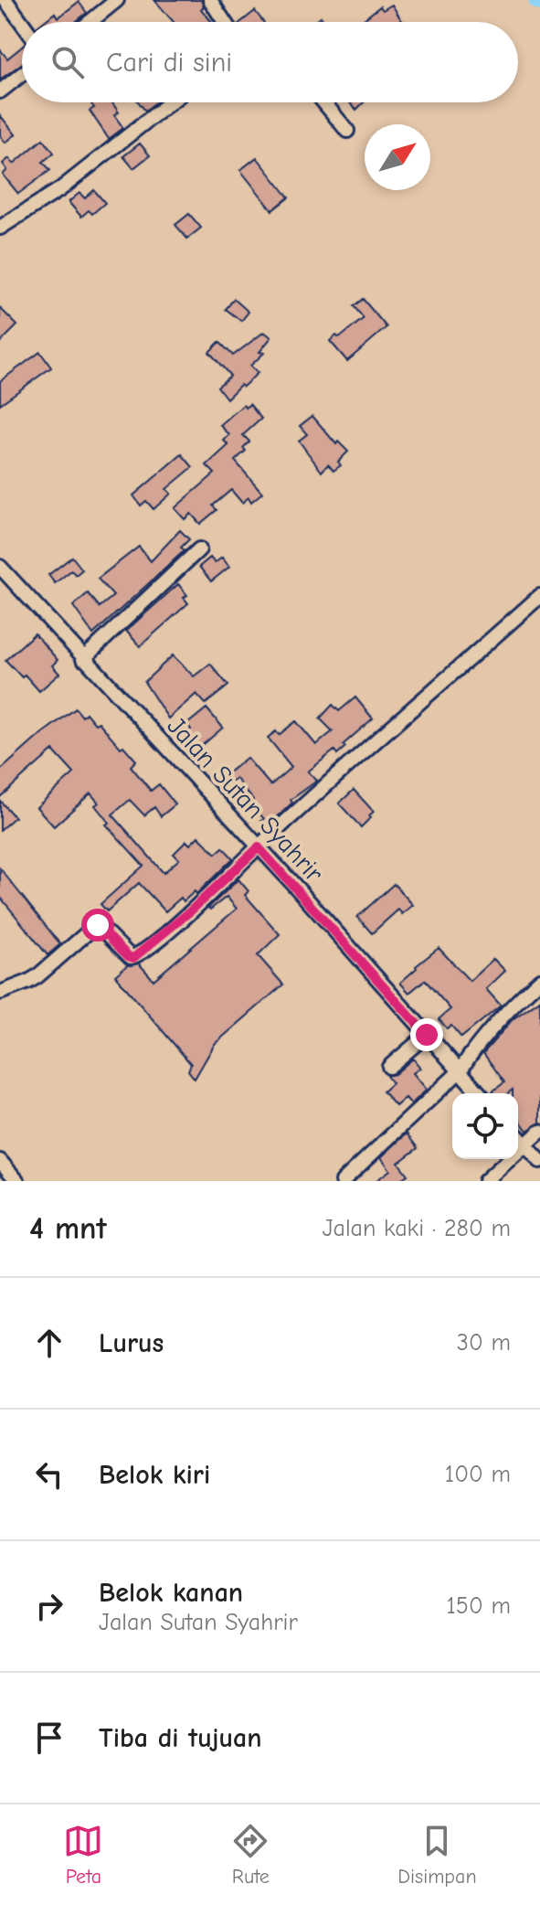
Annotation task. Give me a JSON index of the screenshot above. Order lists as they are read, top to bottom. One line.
{"streets":{"street":["Jalan Sutan Syahrir"]},"north":"top right","page":{"search":"Cari di sini","heading":["4 mnt","Jalan kaki · 280 m"],"list":[["Lurus","30 m"],["Belok kiri","100 m"],["Belok kanan","Jalan Sutan Syahrir","150 m"],"Tiba di tujuan"],"nav":["Peta","Rute","Disimpan"]}}
